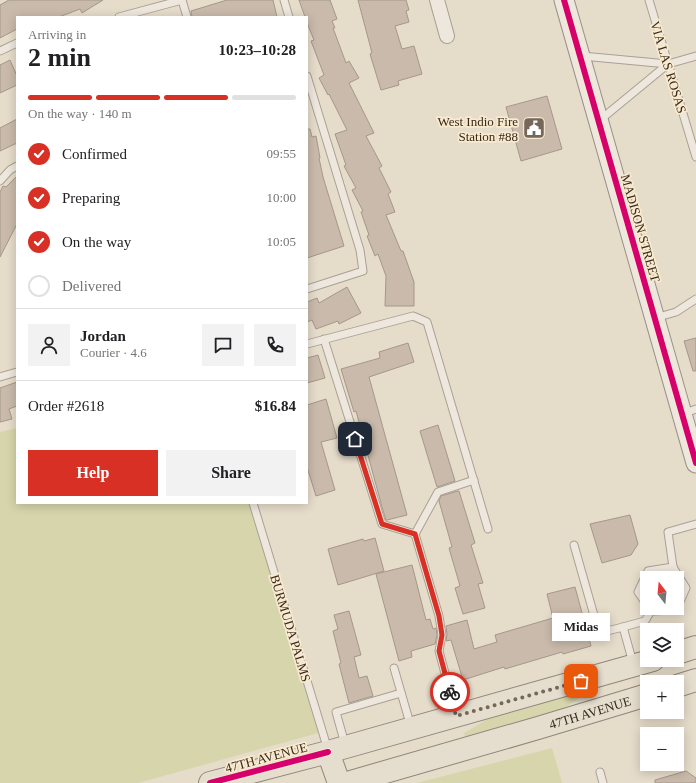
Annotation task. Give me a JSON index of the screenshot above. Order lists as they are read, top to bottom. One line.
{"streets":{"main road":["MADISON STREET","47TH AVENUE"],"lane":["VIA LAS ROSAS","BURMUDA PALMS"]},"crossings":[["BURMUDA PALMS","47TH AVENUE"]],"places":{"public building":["West Indio Fire Station #88"],"other":["Midas"]},"north":"top","page":{"heading":["2 min","Arriving in","10:23–10:28"],"panel":["Jordan","Courier · 4.6","Order #2618","$16.84"],"bar":"On the way · 140 m","list":[["Confirmed","09:55"],["Preparing","10:00"],["On the way","10:05"],"Delivered"],"buttons":["Help","Share"],"map_buttons":["+","−"],"bubble":"Midas"}}
